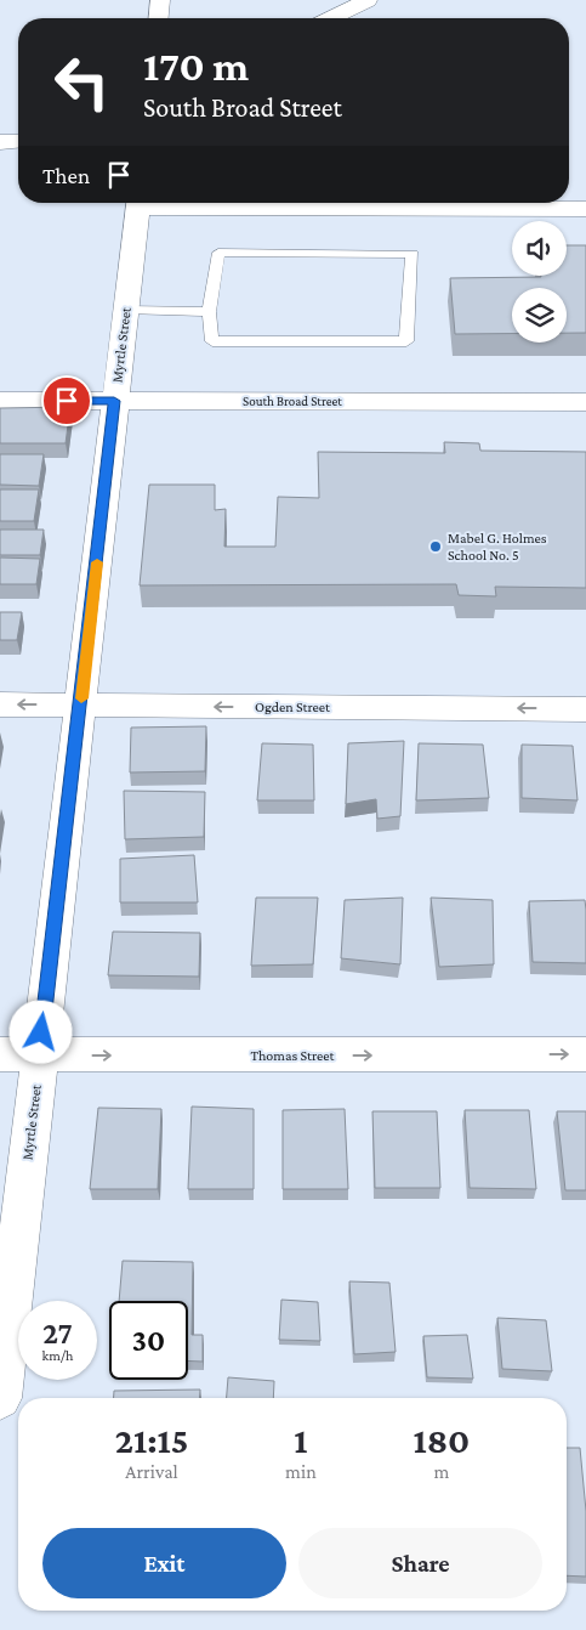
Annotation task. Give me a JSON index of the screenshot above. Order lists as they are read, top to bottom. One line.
{"streets":{"street":["Myrtle Street","South Broad Street","Ogden Street","Thomas Street"]},"crossings":[["Myrtle Street","South Broad Street"],["Myrtle Street","Ogden Street"],["Myrtle Street","Thomas Street"]],"one_way":["Ogden Street","Thomas Street"],"places":["Mabel G. Holmes School No. 5"],"page":{"turn":["170 m","South Broad Street"],"then":"Then","speed":"27 km/h","limit":"30","eta":["21:15","Arrival","1","min","180","m"],"buttons":["Exit","Share"]}}
